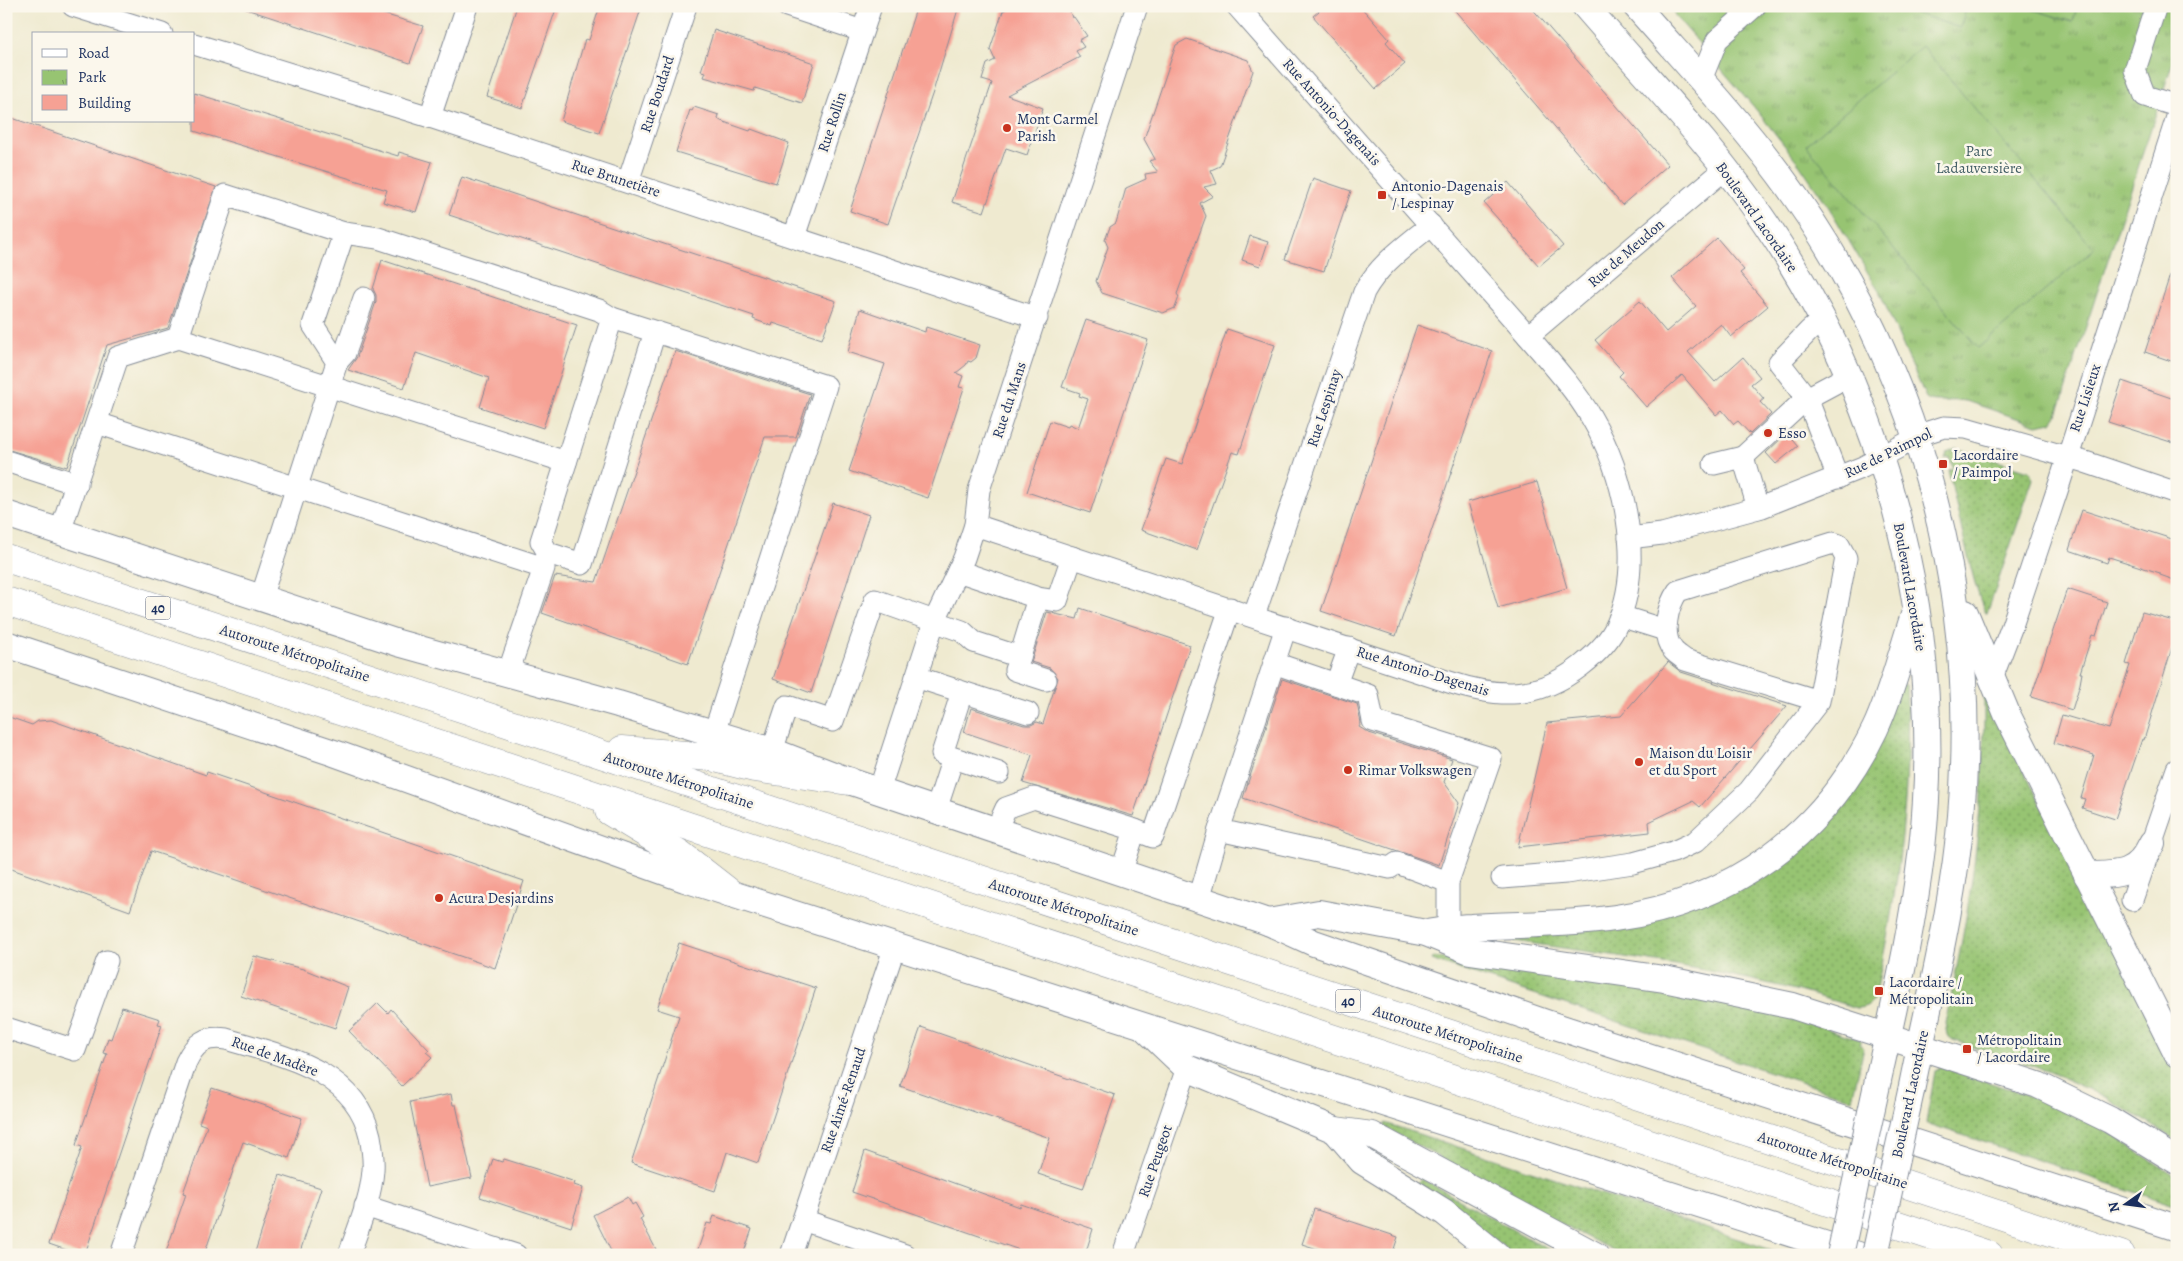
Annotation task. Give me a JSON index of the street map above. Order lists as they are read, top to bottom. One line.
{"streets":{"highway":["40","Autoroute Métropolitaine"],"main road":["Boulevard Lacordaire"],"street":["Rue Boudard","Rue Antonio-Dagenais","Rue Rollin","Rue Brunetière","Rue de Meudon","Rue Lisieux","Rue du Mans","Rue Lespinay","Rue de Paimpol","Rue de Madère","Rue Aimé-Renaud","Rue Peugeot"]},"crossings":[["Rue Boudard","Rue Brunetière"],["Rue Antonio-Dagenais","Rue de Meudon"],["Rue Antonio-Dagenais","Rue du Mans"],["Rue Antonio-Dagenais","Rue Lespinay"],["Rue Antonio-Dagenais","Rue de Paimpol"],["Rue Rollin","Rue Brunetière"],["Rue Brunetière","Rue du Mans"],["Boulevard Lacordaire","Rue de Meudon"],["Boulevard Lacordaire","Rue de Paimpol"],["Rue Lisieux","Rue de Paimpol"]],"parks":["Parc Ladauversière"],"places":{"other":["Mont Carmel Parish","Esso","Maison du Loisir et du Sport","Rimar Volkswagen","Acura Desjardins"],"transit":["Antonio-Dagenais / Lespinay","Lacordaire / Paimpol","Lacordaire / Métropolitain","Métropolitain / Lacordaire"]},"legend":["Road","Park","Building"],"north":"left"}
